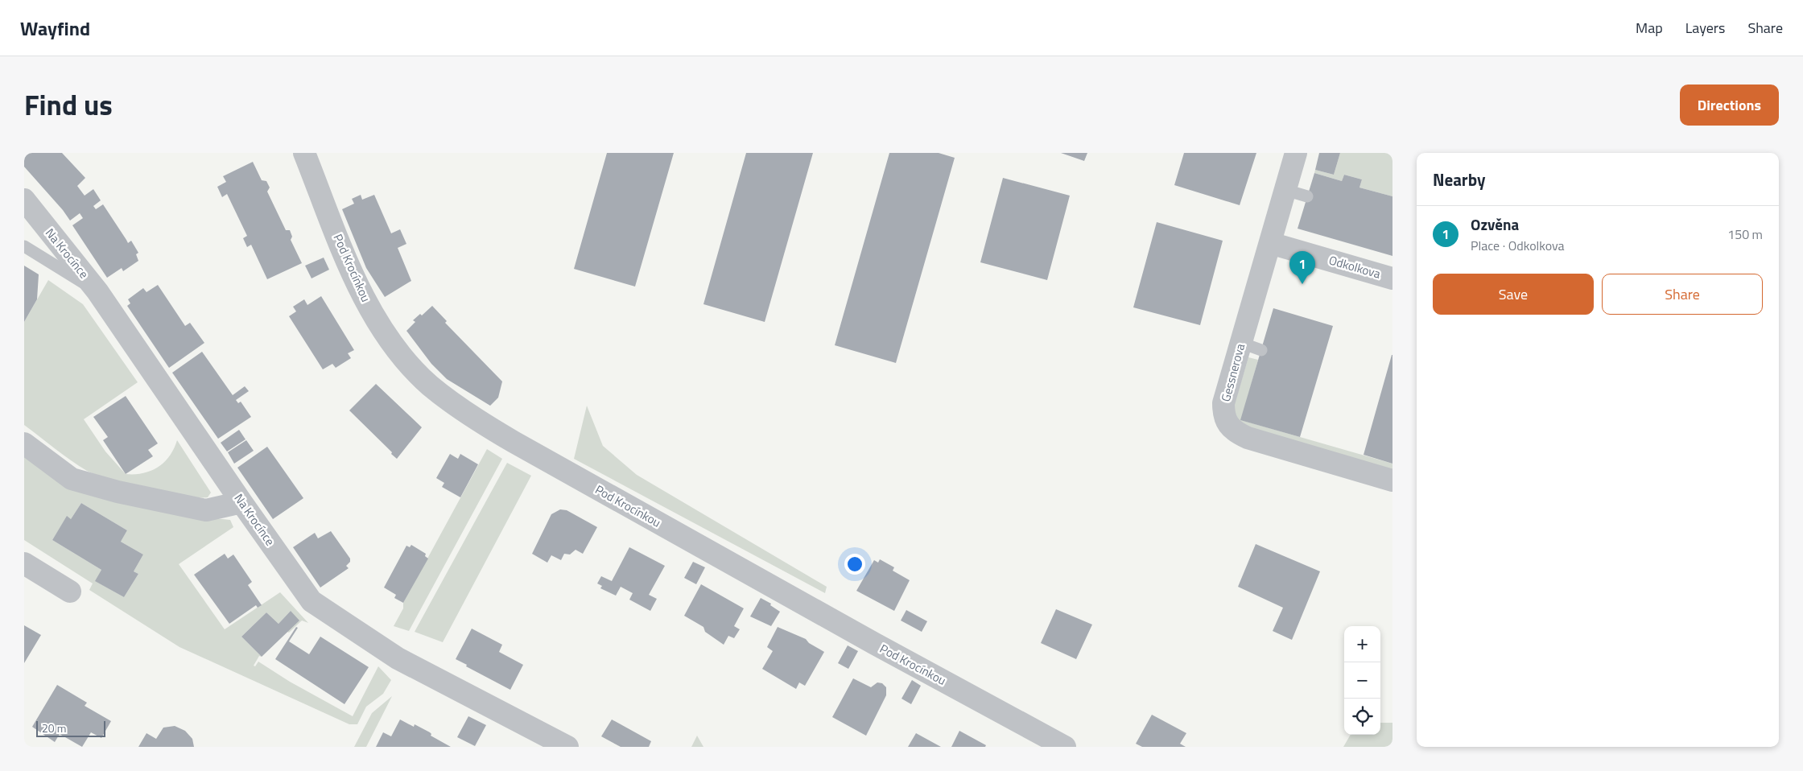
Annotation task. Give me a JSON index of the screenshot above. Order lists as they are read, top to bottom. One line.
{"streets":{"street":["Na Krocínce","Odkolkova","Pod Krocínkou","Gessnerova"]},"crossings":[["Odkolkova","Gessnerova"]],"scale_bar":"20 m","page":{"header":"Wayfind","nav":["Map","Layers","Share"],"title":"Find us","buttons":["Directions",["Save","Share"]],"heading":"Nearby","list":[{"mark":"1","name":"Ozvěna","note":"Place · Odkolkova","value":"150 m"}],"pins":"1","map_buttons":["+","−"],"scale":"20 m"}}
